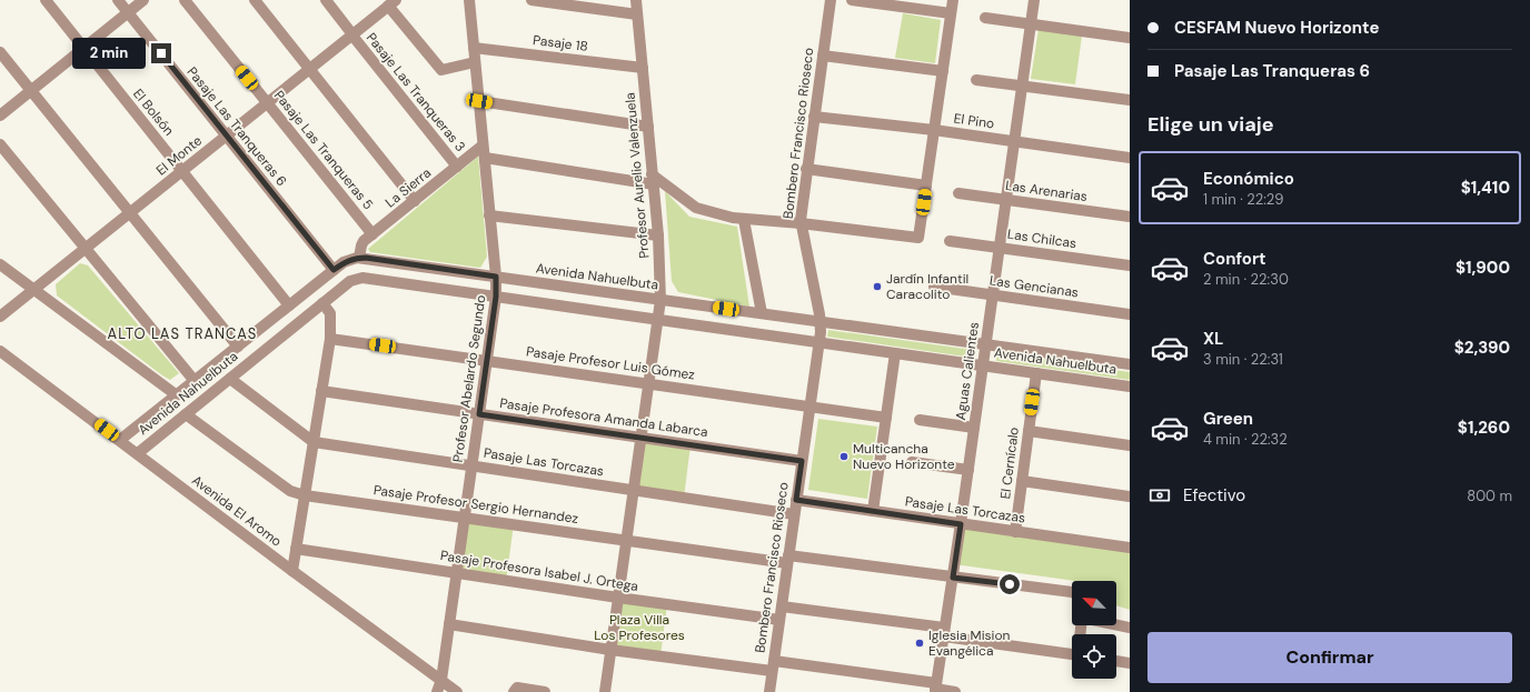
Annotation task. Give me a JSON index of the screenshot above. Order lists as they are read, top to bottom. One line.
{"streets":{"street":["Pasaje 18","Pasaje Las Tranqueras 3","El Bolsón","El Pino","Pasaje Las Tranqueras 6","Bombero Francisco Rioseco","Pasaje Las Tranqueras 5","El Monte","Profesor Aurelio Valenzuela","La Sierra","Las Arenarias","Las Chilcas","Avenida Nahuelbuta","Las Gencianas","Pasaje Profesor Luis Gómez","Aguas Calientes","Profesor Abelardo Segundo","Pasaje Profesora Amanda Labarca","Pasaje Las Torcazas","El Cernícalo","Pasaje Profesor Sergio Hernandez","Avenida El Aromo","Pasaje Profesora Isabel J. Ortega"]},"crossings":[["Pasaje 18","Profesor Aurelio Valenzuela"],["Pasaje 18","Profesor Abelardo Segundo"],["Pasaje Las Tranqueras 3","El Monte"],["Pasaje Las Tranqueras 3","La Sierra"],["El Bolsón","El Monte"],["El Bolsón","Avenida Nahuelbuta"],["El Pino","Bombero Francisco Rioseco"],["El Pino","Aguas Calientes"],["Pasaje Las Tranqueras 6","El Monte"],["Pasaje Las Tranqueras 6","Avenida Nahuelbuta"],["Bombero Francisco Rioseco","Avenida Nahuelbuta"],["Bombero Francisco Rioseco","Pasaje Profesor Luis Gómez"],["Bombero Francisco Rioseco","Pasaje Profesora Amanda Labarca"],["Bombero Francisco Rioseco","Pasaje Las Torcazas"],["Bombero Francisco Rioseco","Pasaje Profesor Sergio Hernandez"],["Bombero Francisco Rioseco","Pasaje Profesora Isabel J. Ortega"],["Pasaje Las Tranqueras 5","El Monte"],["Pasaje Las Tranqueras 5","La Sierra"],["Profesor Aurelio Valenzuela","Avenida Nahuelbuta"],["Profesor Aurelio Valenzuela","Pasaje Profesor Luis Gómez"],["Profesor Aurelio Valenzuela","Pasaje Profesora Amanda Labarca"],["Profesor Aurelio Valenzuela","Pasaje Las Torcazas"],["Profesor Aurelio Valenzuela","Pasaje Profesor Sergio Hernandez"],["Profesor Aurelio Valenzuela","Pasaje Profesora Isabel J. Ortega"],["La Sierra","Avenida Nahuelbuta"],["La Sierra","Profesor Abelardo Segundo"],["Las Arenarias","Aguas Calientes"],["Las Chilcas","Aguas Calientes"],["Avenida Nahuelbuta","Aguas Calientes"],["Avenida Nahuelbuta","Profesor Abelardo Segundo"],["Avenida Nahuelbuta","Pasaje Las Torcazas"],["Avenida Nahuelbuta","El Cernícalo"],["Avenida Nahuelbuta","Pasaje Profesor Sergio Hernandez"],["Avenida Nahuelbuta","Avenida El Aromo"],["Las Gencianas","Aguas Calientes"],["Pasaje Profesor Luis Gómez","Profesor Abelardo Segundo"],["Aguas Calientes","Pasaje Las Torcazas"],["Aguas Calientes","Pasaje Profesor Sergio Hernandez"],["Profesor Abelardo Segundo","Pasaje Profesora Amanda Labarca"],["Profesor Abelardo Segundo","Pasaje Las Torcazas"],["Profesor Abelardo Segundo","Pasaje Profesor Sergio Hernandez"],["Profesor Abelardo Segundo","Avenida El Aromo"],["Profesor Abelardo Segundo","Pasaje Profesora Isabel J. Ortega"],["Pasaje Las Torcazas","El Cernícalo"]],"districts":["ALTO LAS TRANCAS"],"parks":["Plaza Villa Los Profesores"],"places":["Jardín Infantil Caracolito","Multicancha Nuevo Horizonte","Iglesia Mision Evangélica"],"north":"top left","page":{"banner":["CESFAM Nuevo Horizonte","Pasaje Las Tranqueras 6"],"bubble":"2 min","heading":"Elige un viaje","list":[{"name":"Económico","note":"1 min · 22:29","value":"$1,410"},{"name":"Confort","note":"2 min · 22:30","value":"$1,900"},{"name":"XL","note":"3 min · 22:31","value":"$2,390"},{"name":"Green","note":"4 min · 22:32","value":"$1,260"}],"pay":["Efectivo","800 m"],"buttons":"Confirmar"}}
